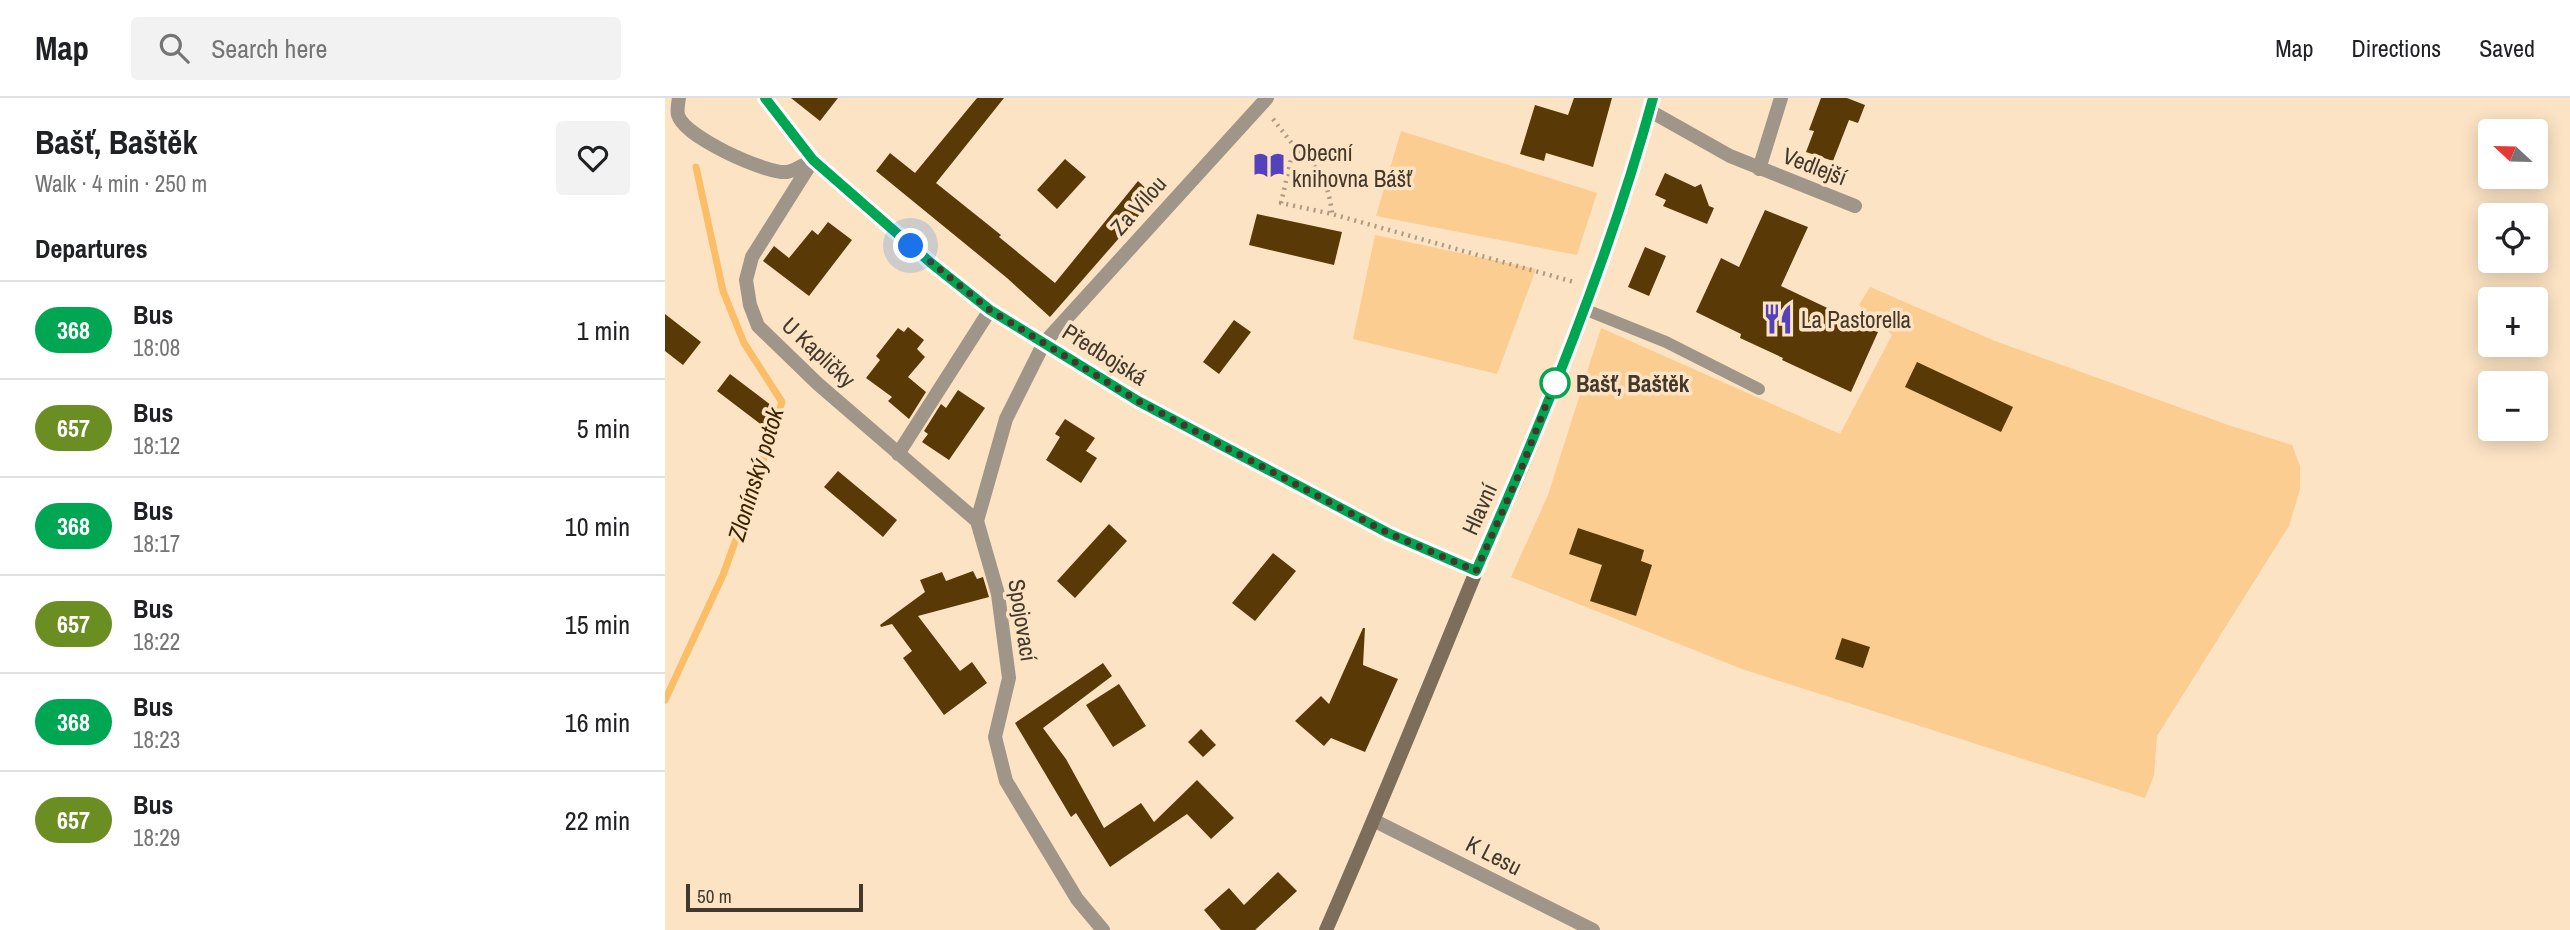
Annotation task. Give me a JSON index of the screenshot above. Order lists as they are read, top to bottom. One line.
{"streets":{"street":["Vedlejší","Za Vilou","U Kapličky","Předbojská","Hlavní","Spojovací","K Lesu"]},"crossings":[["Vedlejší","Hlavní"],["Za Vilou","Předbojská"],["U Kapličky","Předbojská"],["U Kapličky","Spojovací"],["Předbojská","Hlavní"],["Hlavní","K Lesu"]],"water":["Zlonínský potok"],"places":{"library":["Obecní knihovna Bášť"],"restaurant":["La Pastorella"],"other":["Bašť, Baštěk"]},"lines":["bus line 368"],"scale_bar":"50 m","north":"left","page":{"header":"Map","search":"Search here","nav":["Map","Directions","Saved"],"heading":[["Bašť, Baštěk","Walk · 4 min · 250 m"],"Departures"],"map_buttons":["+","−"],"list":[{"mark":"368","name":"Bus","note":"18:08","value":"1 min"},{"mark":"657","name":"Bus","note":"18:12","value":"5 min"},{"mark":"368","name":"Bus","note":"18:17","value":"10 min"},{"mark":"657","name":"Bus","note":"18:22","value":"15 min"},{"mark":"368","name":"Bus","note":"18:23","value":"16 min"},{"mark":"657","name":"Bus","note":"18:29","value":"22 min"}],"scale":"50 m"}}
